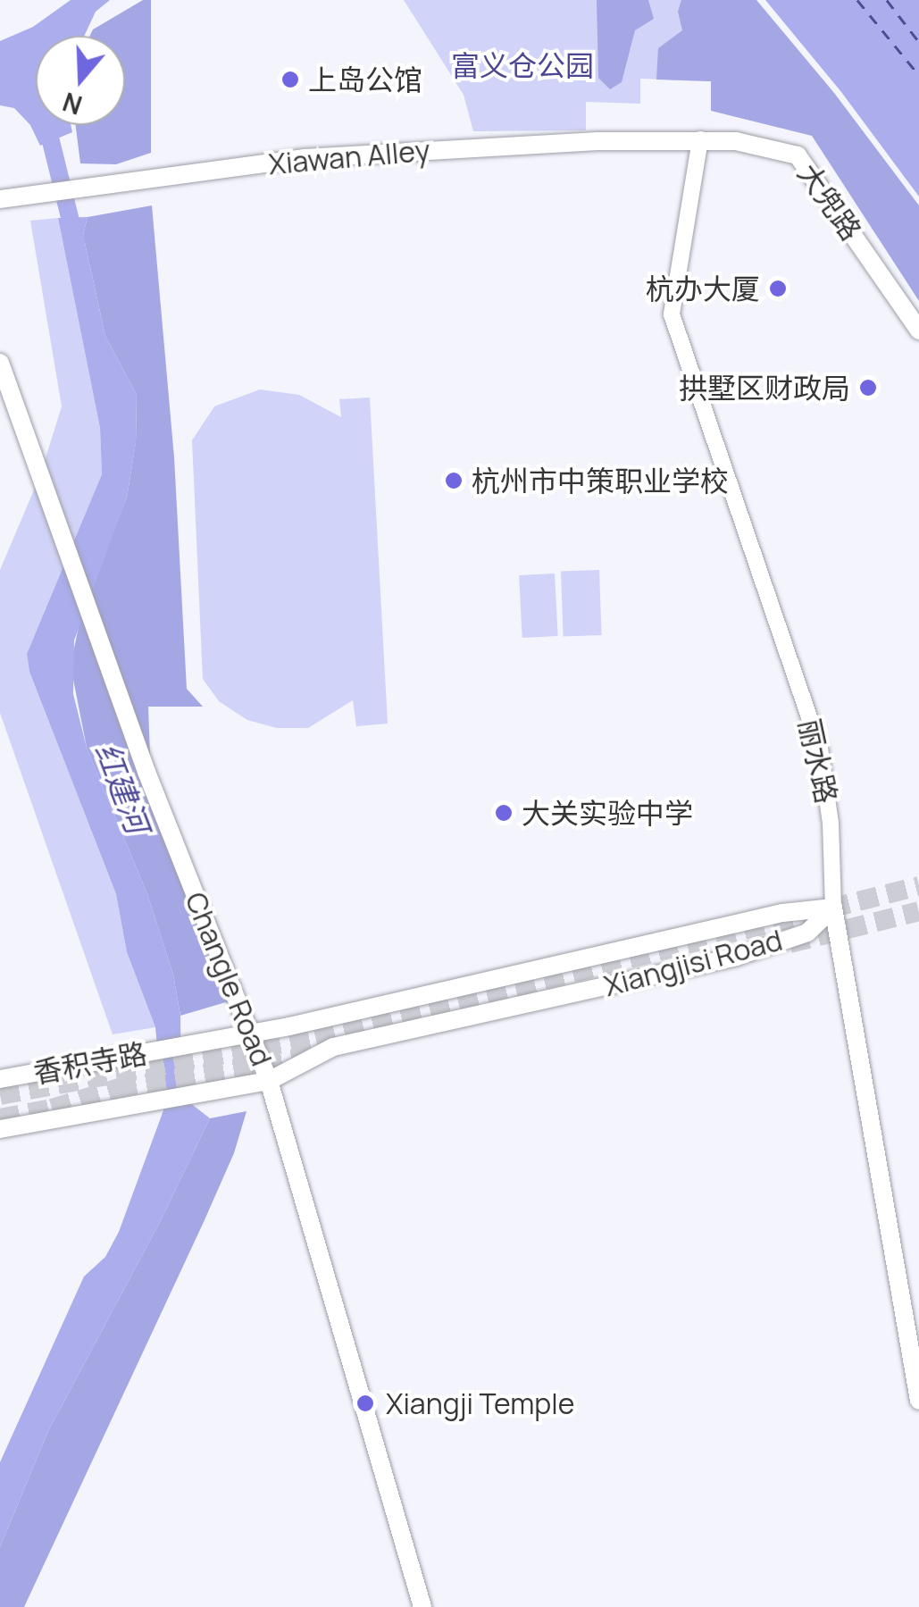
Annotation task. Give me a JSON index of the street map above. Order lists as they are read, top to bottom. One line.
{"streets":{"street":["Xiawan Alley","大兜路","丽水路","Xiangjisi Road","Changle Road","香积寺路"]},"crossings":[["Xiawan Alley","大兜路"],["Xiawan Alley","丽水路"],["大兜路","丽水路"],["丽水路","Xiangjisi Road"],["Xiangjisi Road","Changle Road"],["Xiangjisi Road","香积寺路"]],"water":["红建河"],"parks":["富义仓公园"],"places":["上岛公馆","杭办大厦","拱墅区财政局","杭州市中策职业学校","大关实验中学","Xiangji Temple"],"north":"bottom"}
